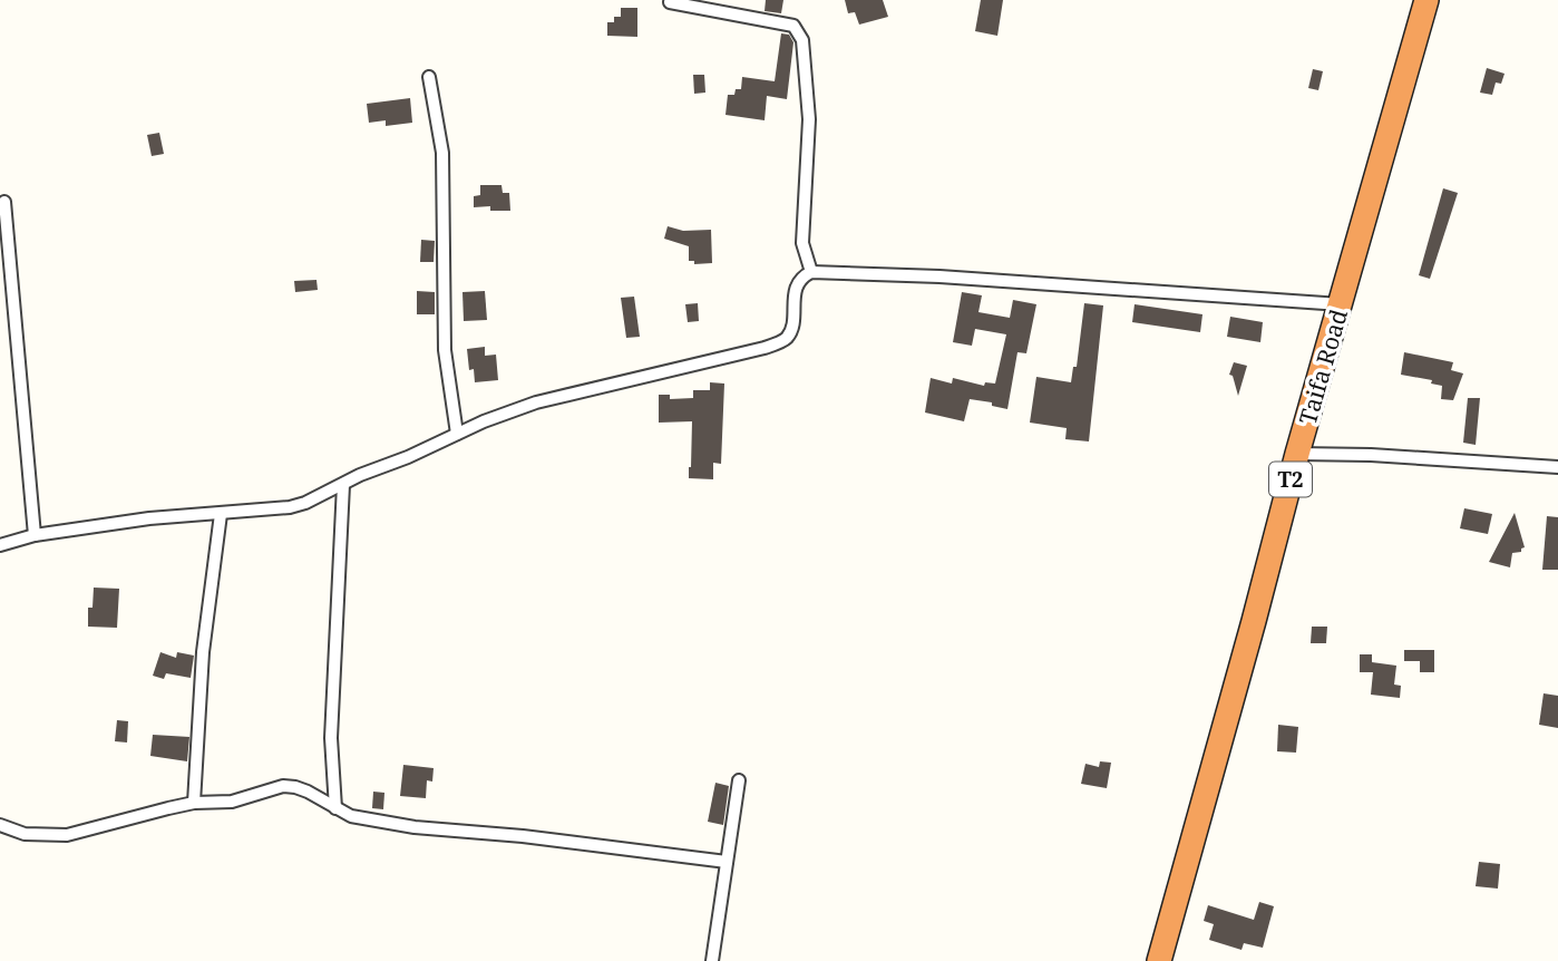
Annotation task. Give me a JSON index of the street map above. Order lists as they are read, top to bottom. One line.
{"streets":{"highway":["Taifa Road","T2"]}}
